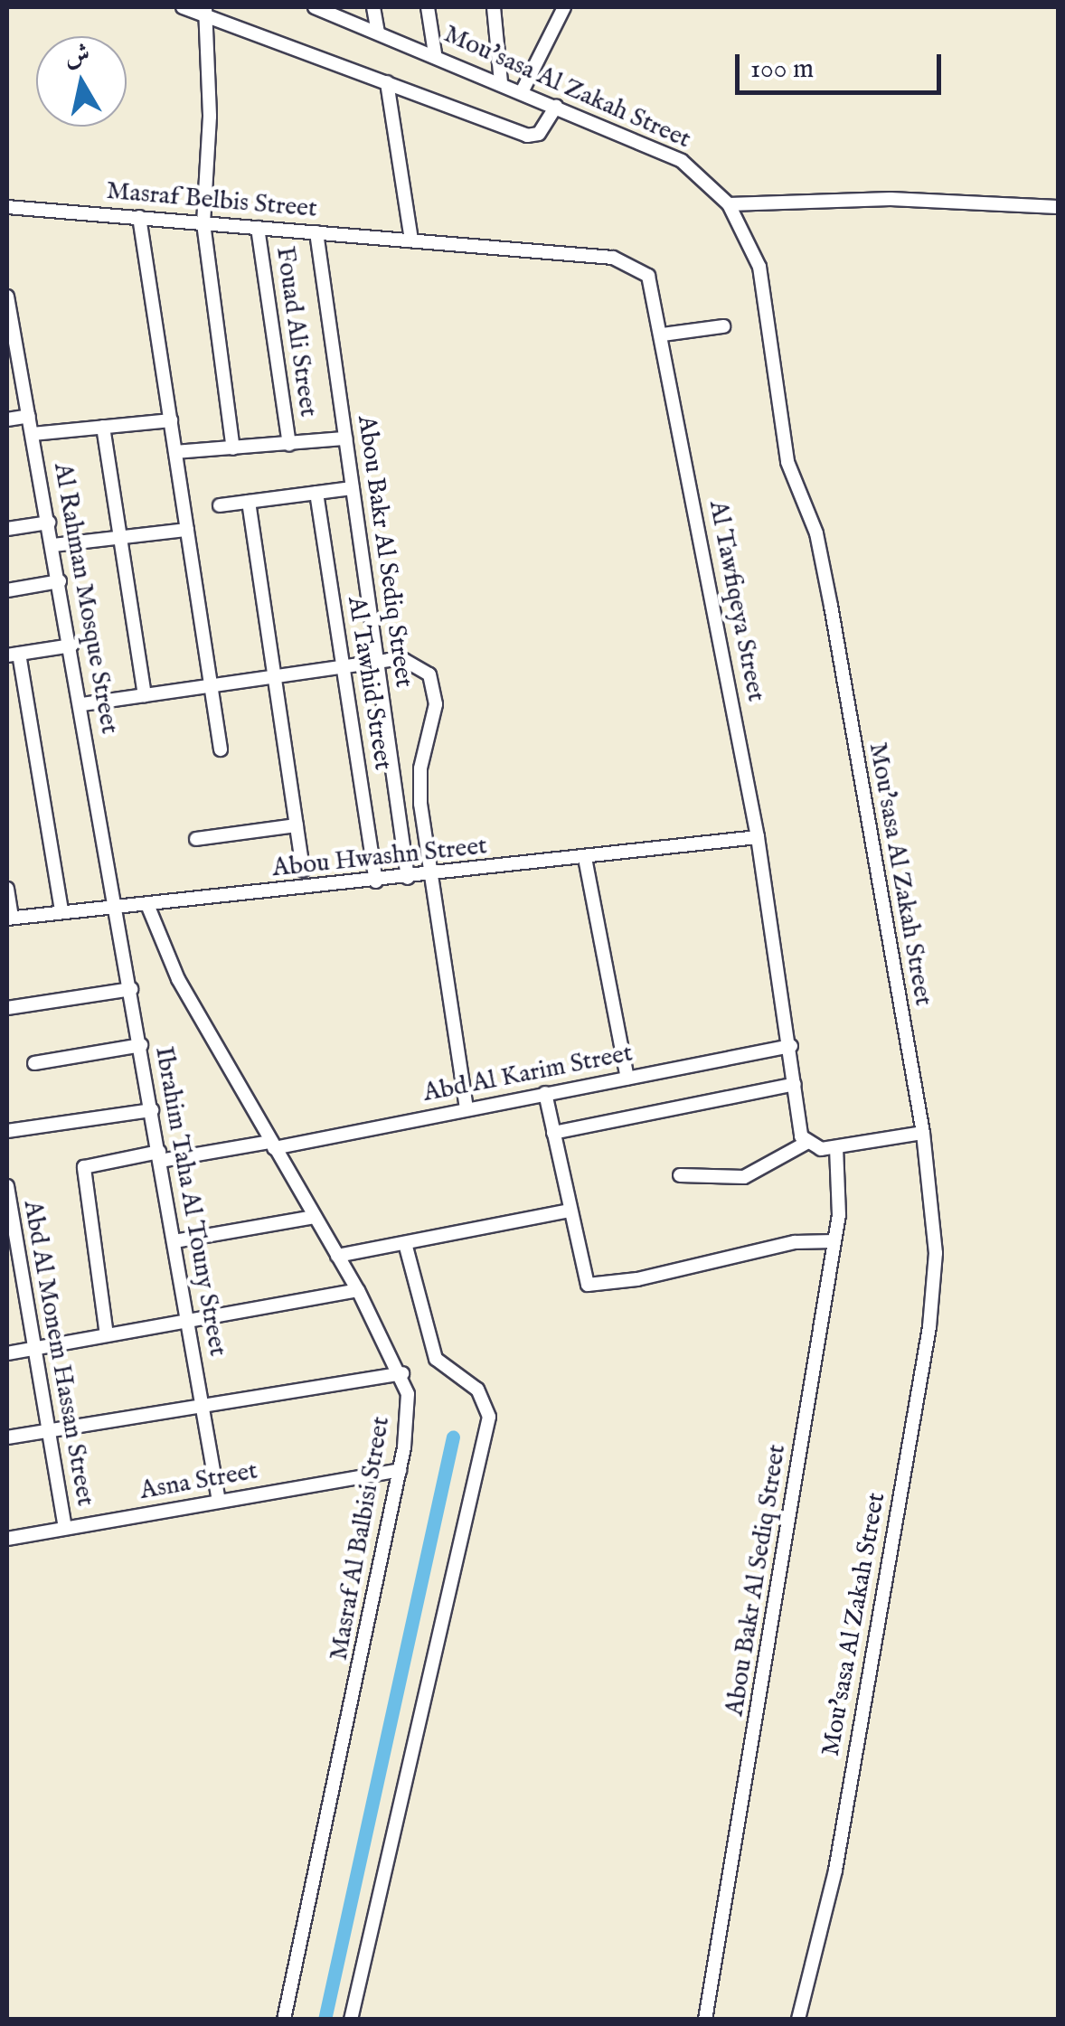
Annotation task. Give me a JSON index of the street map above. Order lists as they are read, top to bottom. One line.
{"streets":{"street":["Mou'sasa Al Zakah Street","Masraf Belbis Street","Fouad Ali Street","Abou Bakr Al Sediq Street","Al Rahman Mosque Street","Al Tawfiqeya Street","Al Tawhid Street","Abou Hwashn Street","Abd Al Karim Street","Ibrahim Taha Al Touny Street","Abd Al Monem Hassan Street","Asna Street","Masraf Al Balbisi Street"]},"crossings":[["Masraf Belbis Street","Fouad Ali Street"],["Masraf Belbis Street","Abou Bakr Al Sediq Street"],["Masraf Belbis Street","Al Tawfiqeya Street"],["Abou Bakr Al Sediq Street","Abou Hwashn Street"],["Al Rahman Mosque Street","Abou Hwashn Street"],["Al Rahman Mosque Street","Ibrahim Taha Al Touny Street"],["Al Tawfiqeya Street","Abou Hwashn Street"],["Al Tawfiqeya Street","Abd Al Karim Street"],["Al Tawhid Street","Abou Hwashn Street"],["Abou Hwashn Street","Ibrahim Taha Al Touny Street"],["Abou Hwashn Street","Masraf Al Balbisi Street"],["Abd Al Karim Street","Ibrahim Taha Al Touny Street"],["Abd Al Karim Street","Masraf Al Balbisi Street"],["Ibrahim Taha Al Touny Street","Asna Street"],["Abd Al Monem Hassan Street","Asna Street"],["Asna Street","Masraf Al Balbisi Street"]],"scale_bar":"100 m","north":"top"}
